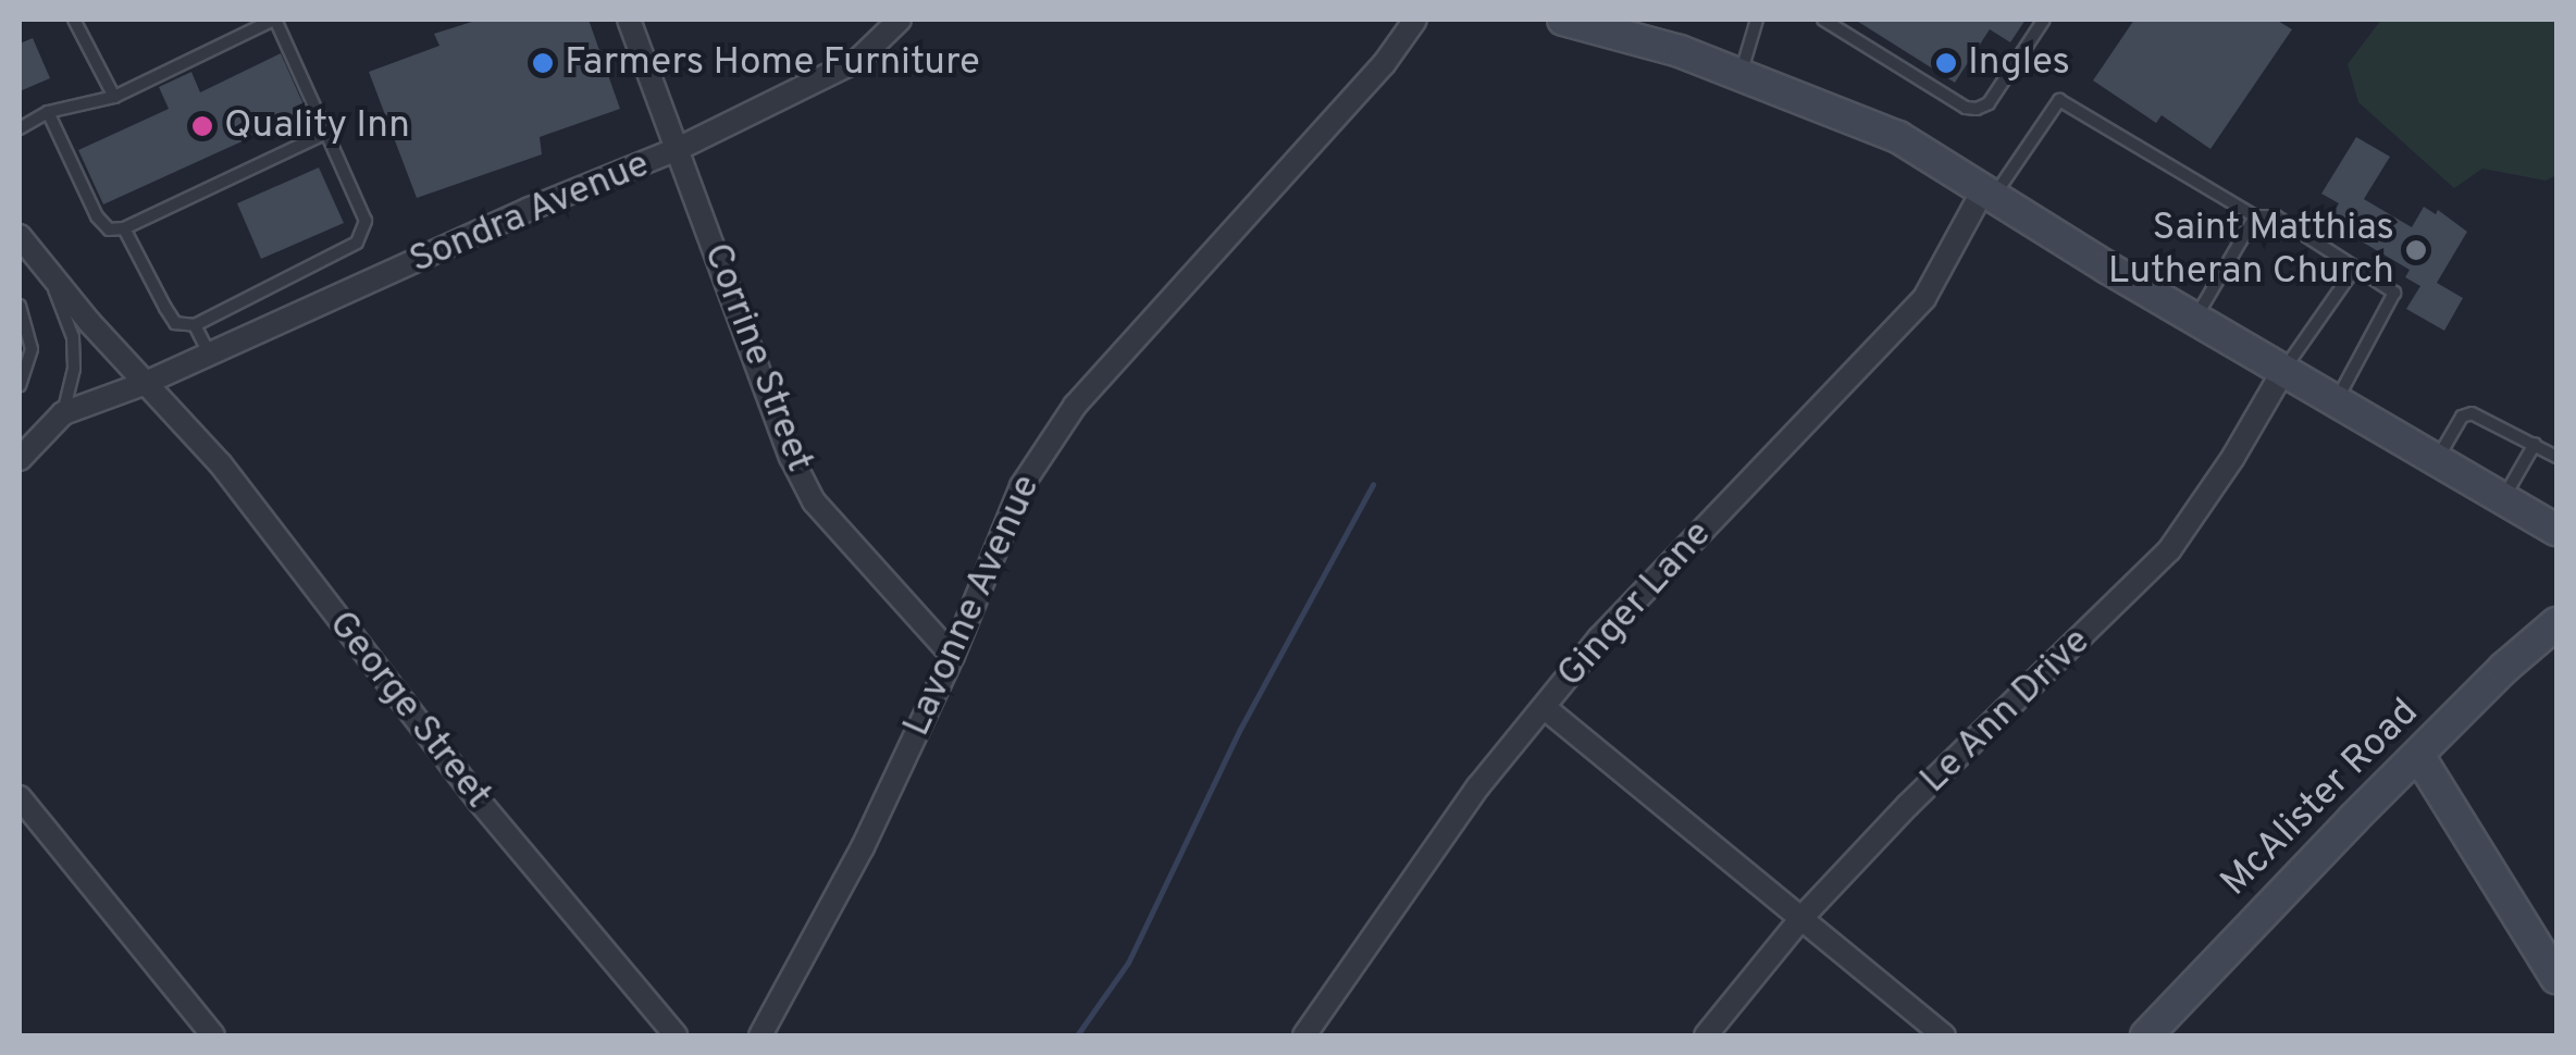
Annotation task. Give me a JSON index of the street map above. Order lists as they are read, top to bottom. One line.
{"streets":{"street":["Sondra Avenue","Corrine Street","Ginger Lane","Lavonne Avenue","George Street","Le Ann Drive","McAlister Road"]},"crossings":[["Sondra Avenue","Corrine Street"],["Sondra Avenue","George Street"],["Corrine Street","Lavonne Avenue"]],"places":["Farmers Home Furniture","Ingles","Quality Inn","Saint Matthias Lutheran Church"]}
